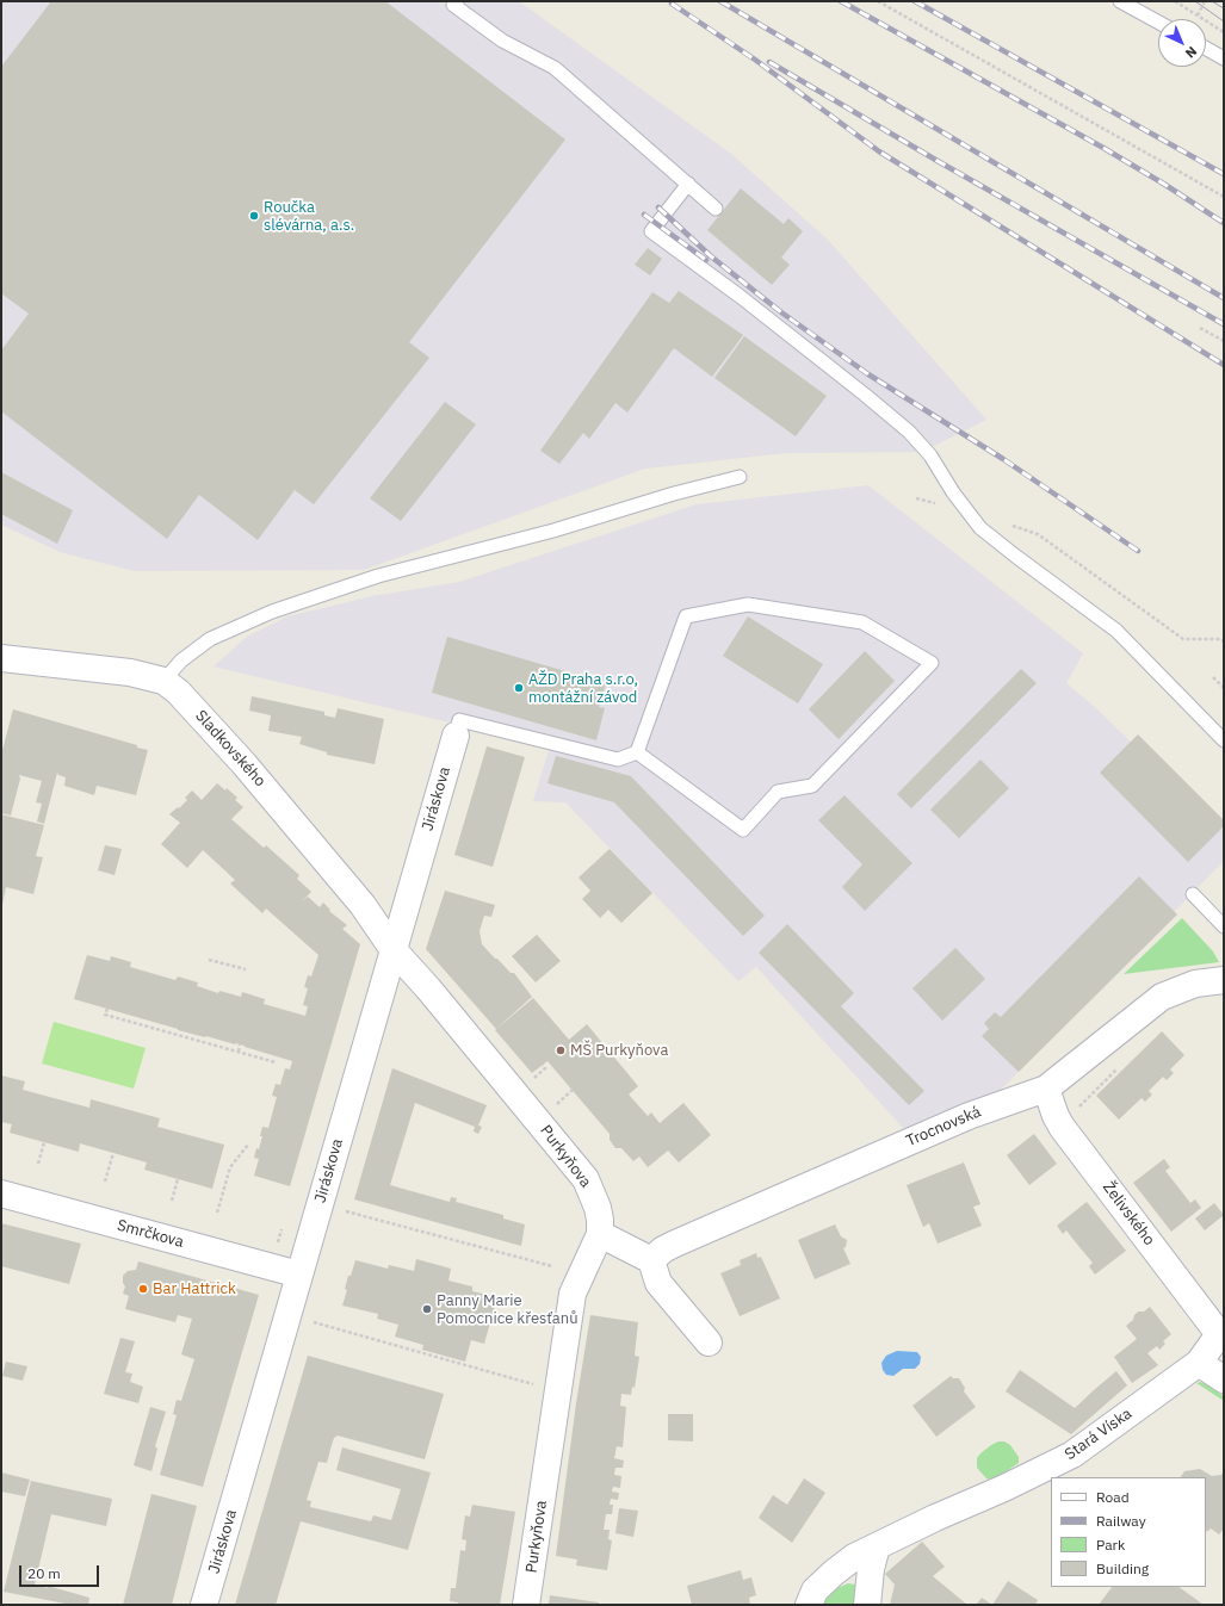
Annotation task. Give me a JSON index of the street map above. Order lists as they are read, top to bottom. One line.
{"streets":{"street":["Sladkovského","Jiráskova","Trocnovská","Purkyňova","Želivského","Smrčkova","Stará Víska"]},"crossings":[["Sladkovského","Jiráskova"],["Sladkovského","Purkyňova"],["Jiráskova","Purkyňova"],["Jiráskova","Smrčkova"],["Trocnovská","Želivského"],["Želivského","Stará Víska"]],"places":["Roučka slévárna, a.s.","AŽD Praha s.r.o, montážní závod","MŠ Purkyňova","Bar Hattrick","Panny Marie Pomocnice křesťanů"],"legend":["Road","Railway","Park","Building"],"scale_bar":"20 m","north":"bottom right"}
